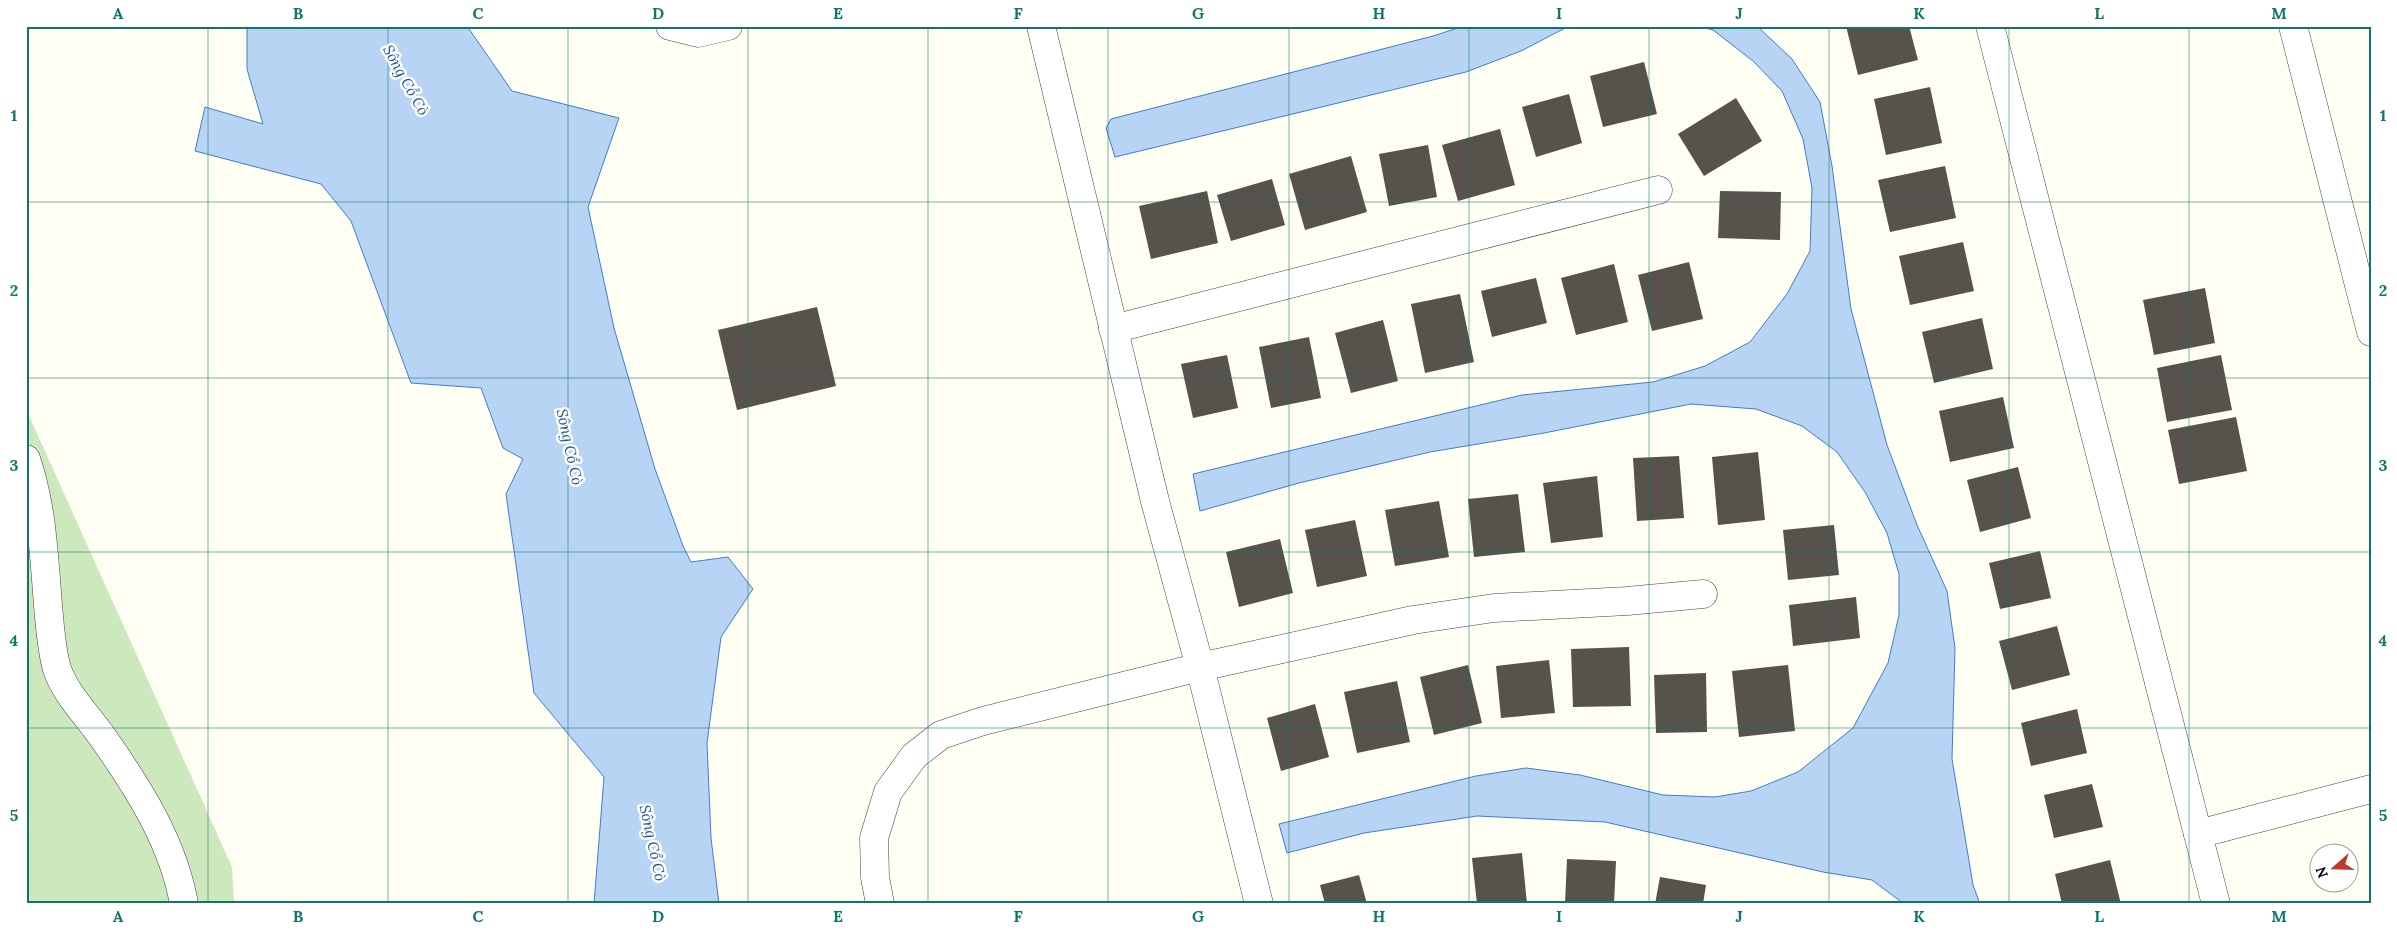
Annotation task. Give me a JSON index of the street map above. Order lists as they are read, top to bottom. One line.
{"water":["Sông Cổ Cò"],"north":"left","grid":{"columns":["A","B","C","D","E","F","G","H","I","J","K","L","M"],"rows":["1","2","3","4","5"]}}
